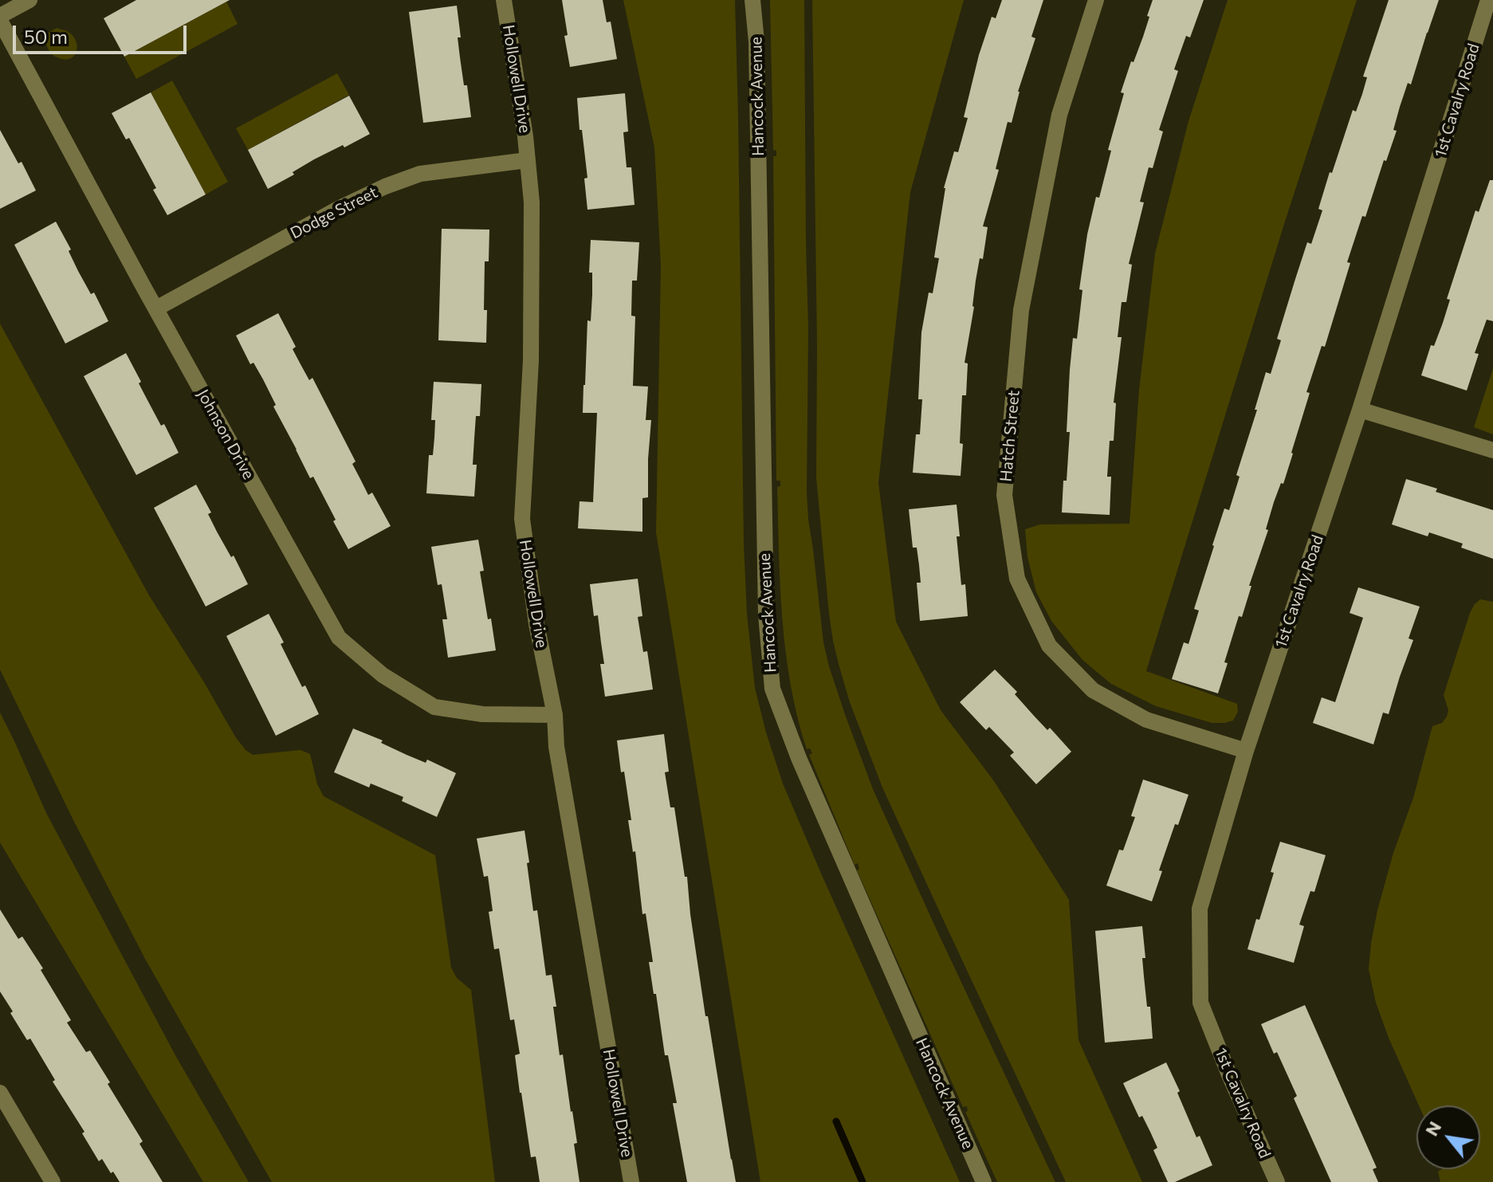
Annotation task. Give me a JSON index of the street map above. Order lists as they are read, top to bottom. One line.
{"streets":{"street":["Hollowell Drive","Hancock Avenue","1st Cavalry Road","Dodge Street","Johnson Drive","Hatch Street"]},"crossings":[["Hollowell Drive","Dodge Street"],["Hollowell Drive","Johnson Drive"],["1st Cavalry Road","Hatch Street"],["Dodge Street","Johnson Drive"]],"scale_bar":"50 m","north":"top left"}
